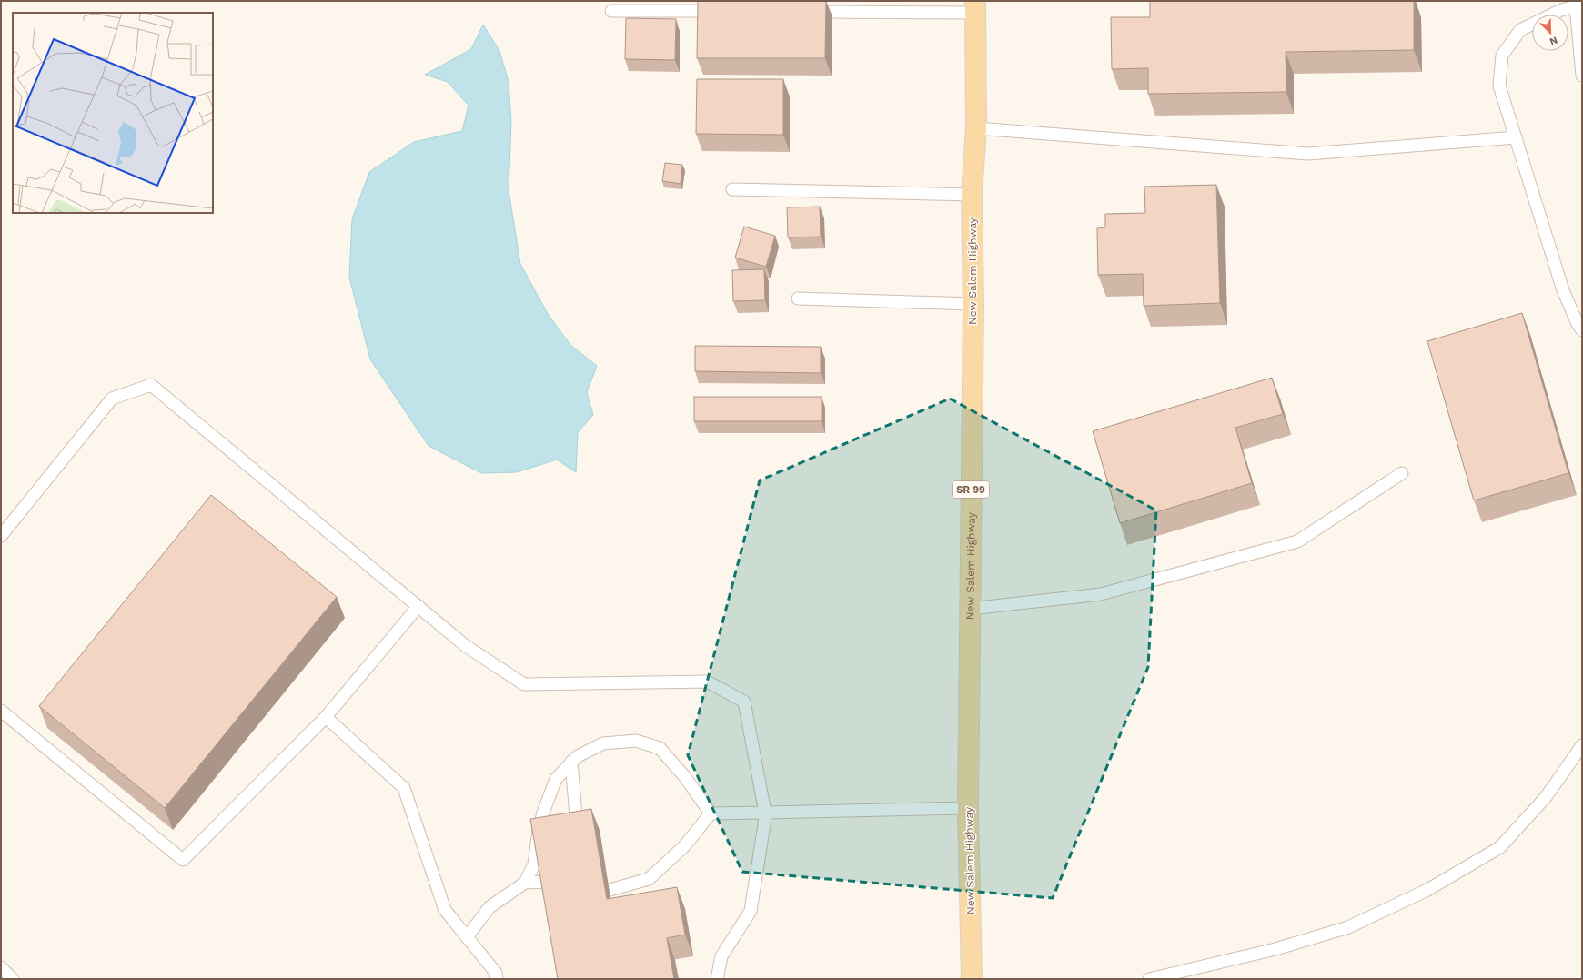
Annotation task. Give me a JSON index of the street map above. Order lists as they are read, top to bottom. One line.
{"streets":{"main road":["New Salem Highway","SR 99"]},"north":"bottom right"}
